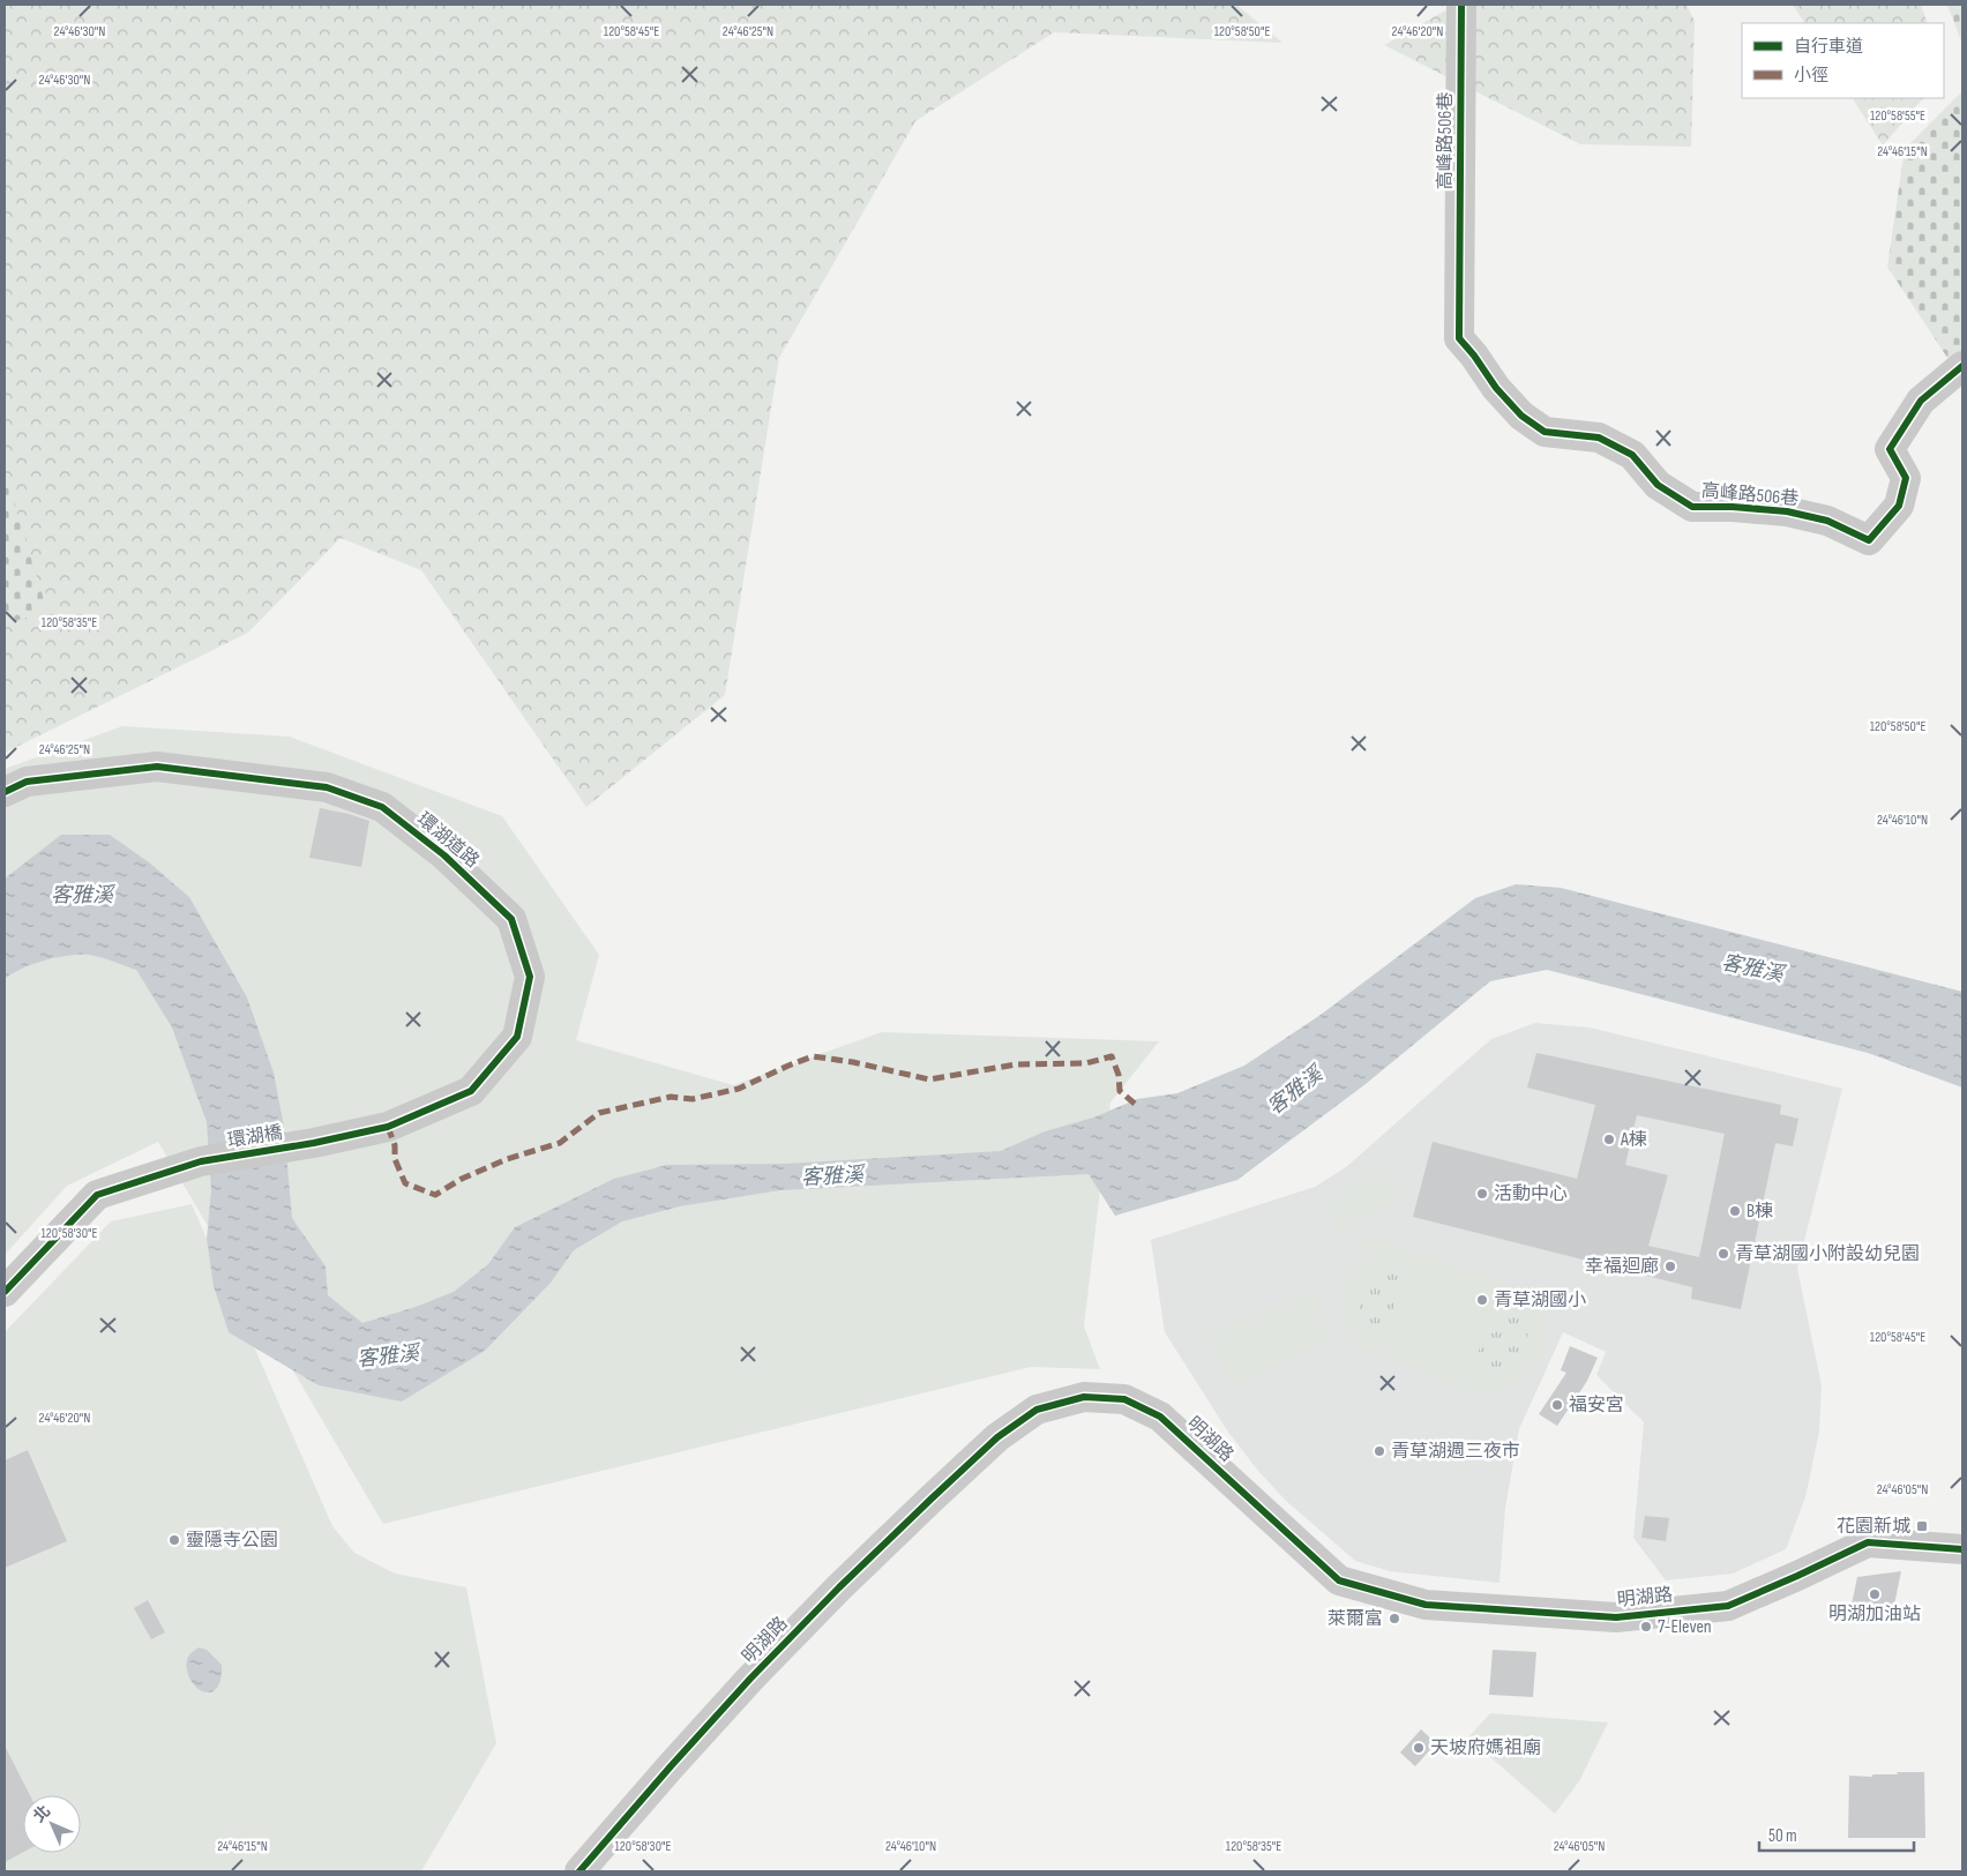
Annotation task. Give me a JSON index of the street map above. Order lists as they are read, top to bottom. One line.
{"streets":{"street":["高峰路506巷","環湖道路","環湖橋","明湖路"]},"crossings":[["環湖道路","環湖橋"]],"water":["客雅溪"],"places":{"other":["A棟","活動中心","B棟","青草湖國小附設幼兒園","幸福迴廊","青草湖國小","福安宮","青草湖週三夜市","靈隱寺公園","明湖加油站","萊爾富","7-Eleven","天坡府媽祖廟"],"transit":["花園新城"]},"legend":["自行車道","小徑"],"scale_bar":"50 m","north":"top left","coordinates":["24°46'30\"N","120°58'45\"E","24°46'25\"N","120°58'50\"E","24°46'20\"N","120°58'55\"E","24°46'15\"N","120°58'35\"E","24°46'10\"N","120°58'30\"E","24°46'05\"N"]}
